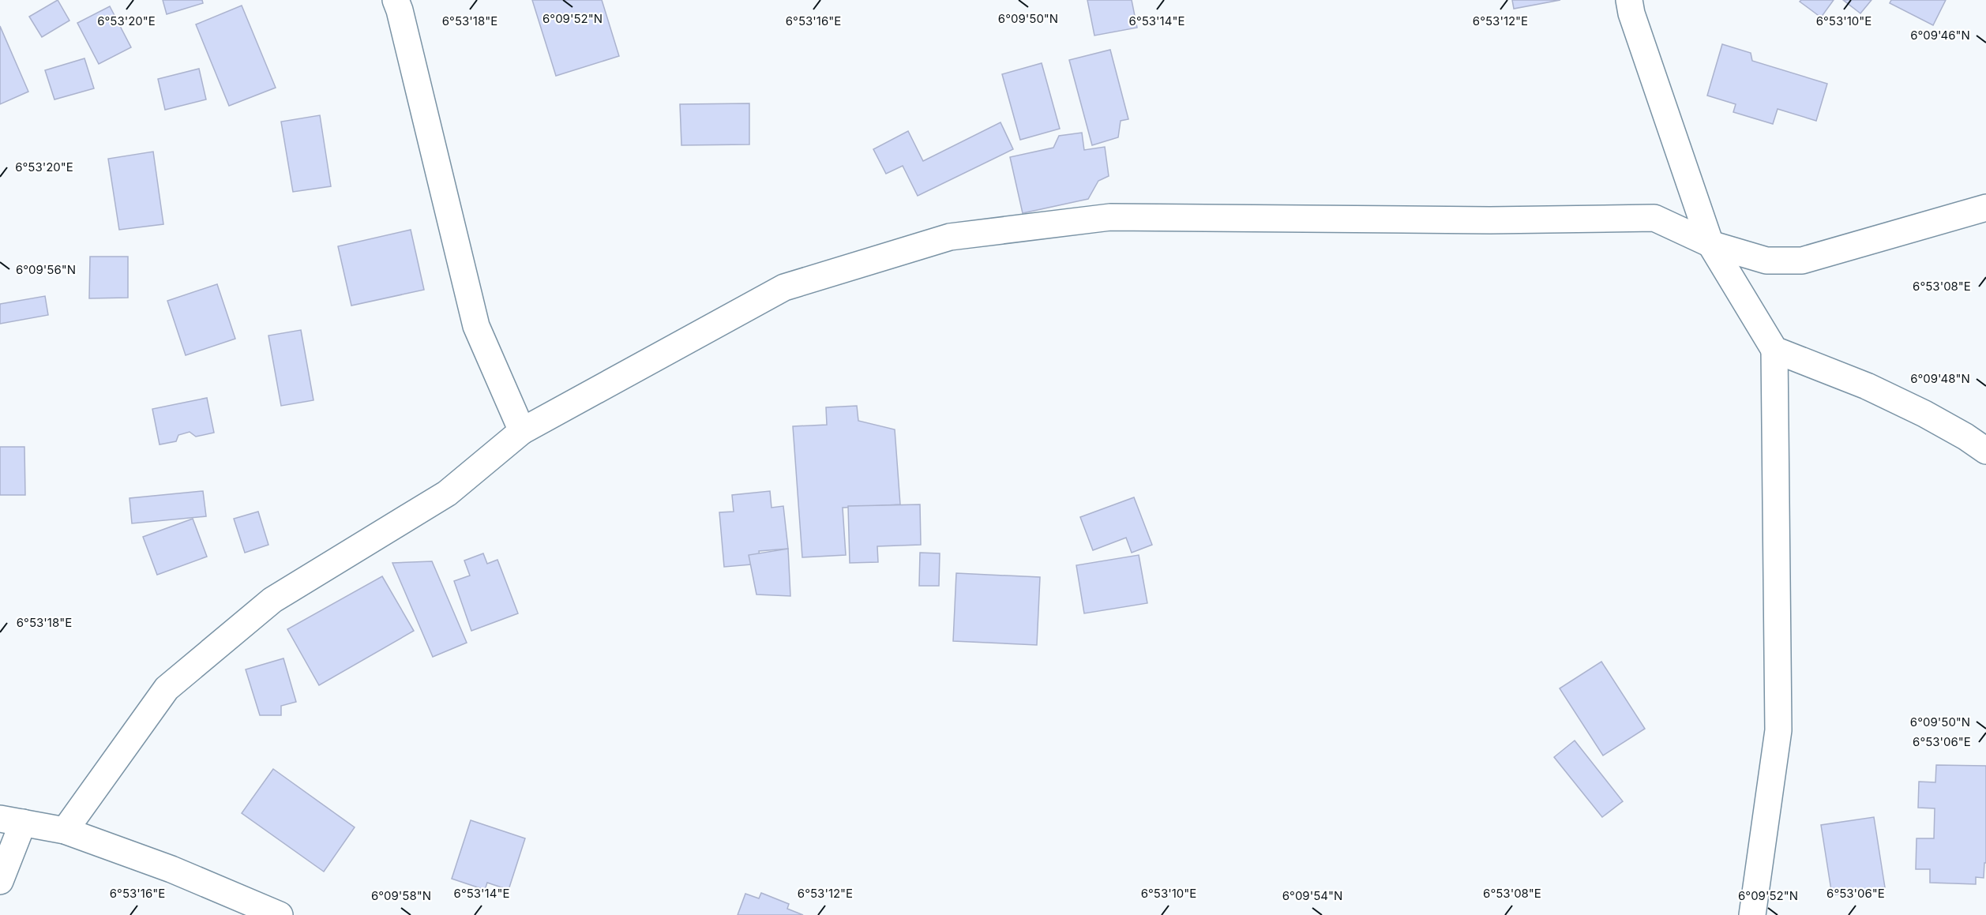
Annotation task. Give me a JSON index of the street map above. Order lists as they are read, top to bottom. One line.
{"coordinates":["6°09'52\"N","6°09'50\"N","6°53'20\"E","6°53'18\"E","6°53'16\"E","6°53'14\"E","6°53'12\"E","6°53'10\"E","6°09'46\"N","6°09'56\"N","6°53'08\"E","6°09'48\"N","6°53'06\"E","6°09'58\"N","6°09'54\"N"]}
